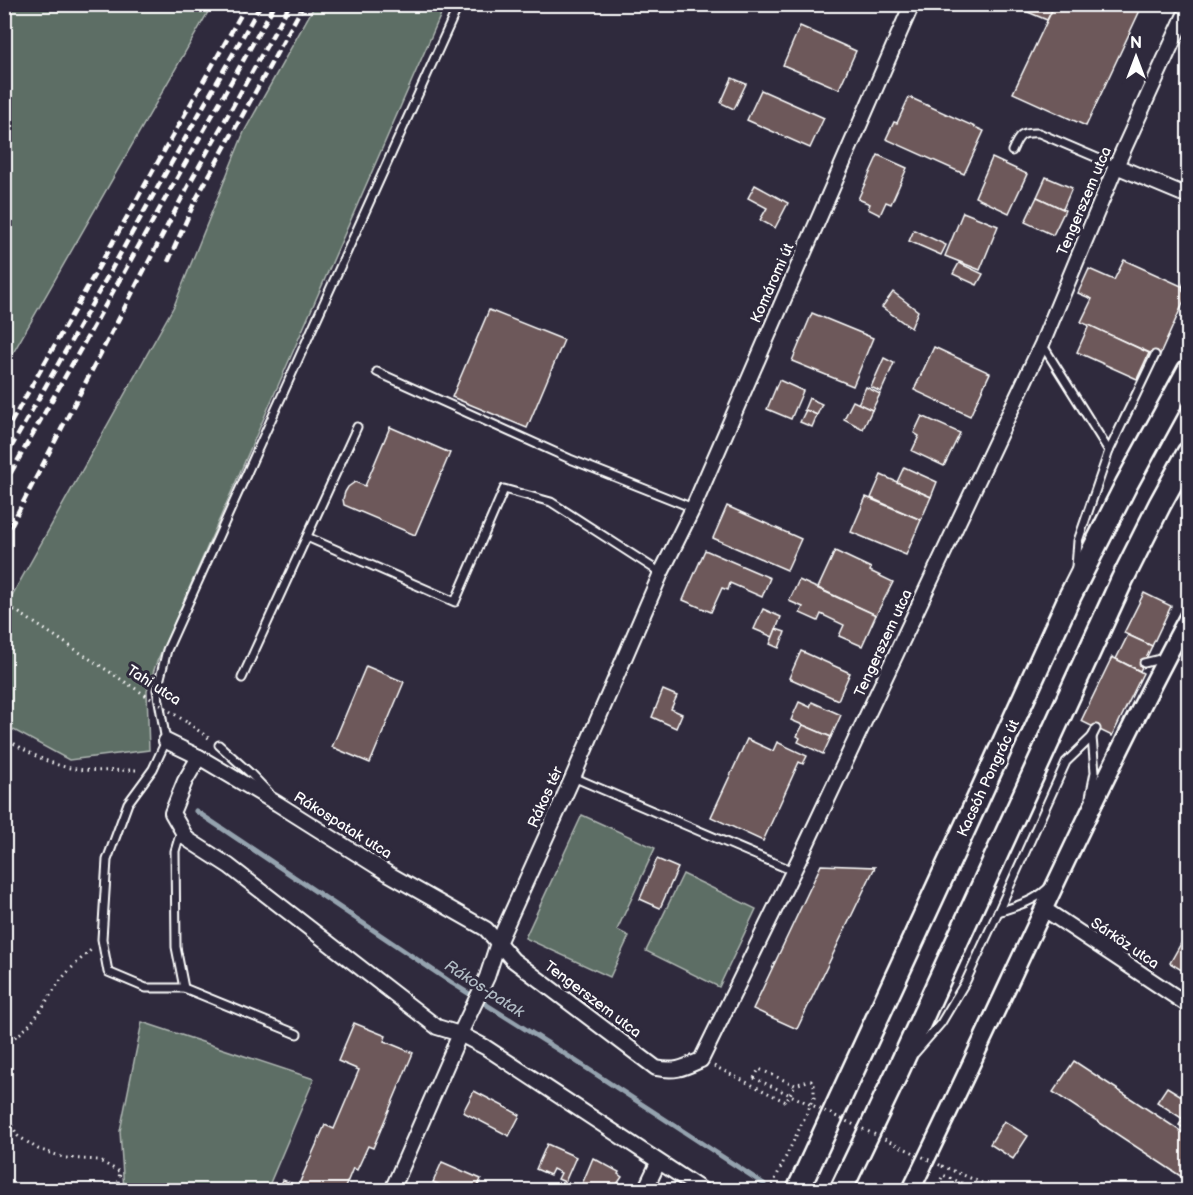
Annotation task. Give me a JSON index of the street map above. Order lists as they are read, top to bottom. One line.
{"streets":{"main road":["Kacsóh Pongrác út"],"street":["Tengerszem utca","Komáromi út","Rákos tér","Rákospatak utca","Sárköz utca"],"path":["Tahi utca"]},"crossings":[["Tengerszem utca","Rákos tér"],["Tengerszem utca","Rákospatak utca"],["Komáromi út","Rákos tér"],["Rákos tér","Rákospatak utca"]],"water":["Rákos-patak"],"north":"top"}
